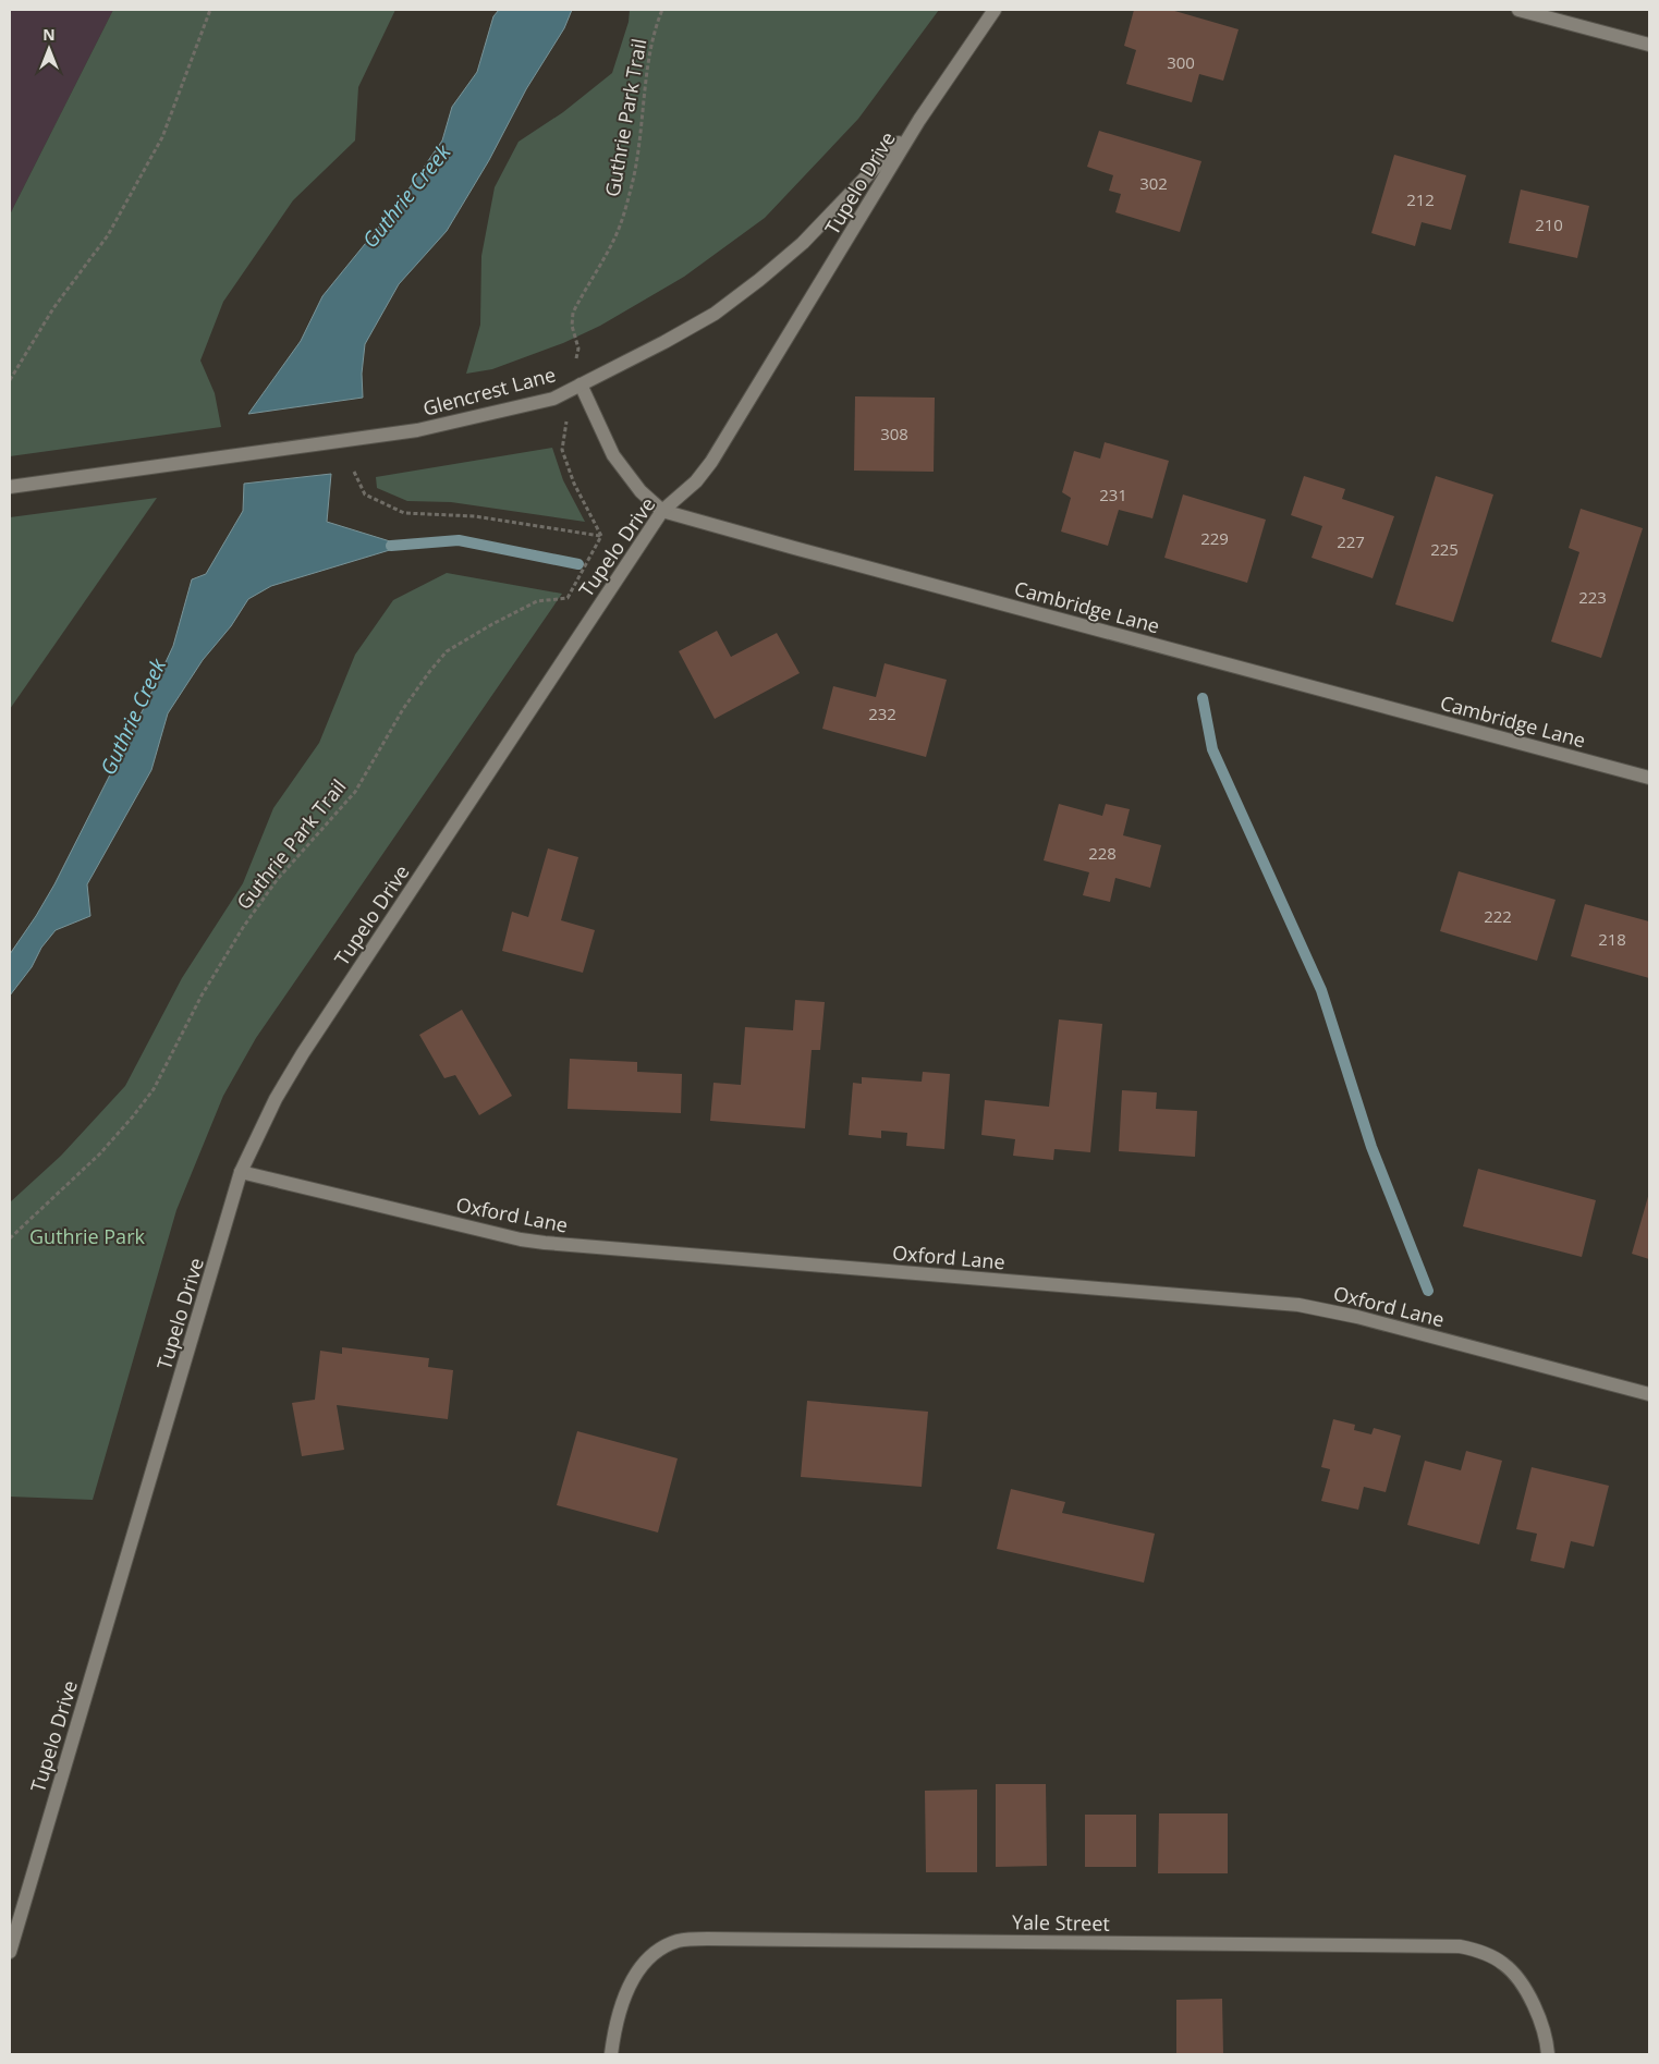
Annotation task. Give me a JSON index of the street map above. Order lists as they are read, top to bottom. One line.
{"streets":{"street":["Tupelo Drive","Glencrest Lane","Cambridge Lane","Oxford Lane","Yale Street"],"path":["Guthrie Park Trail"]},"crossings":[["Tupelo Drive","Glencrest Lane"],["Tupelo Drive","Cambridge Lane"],["Tupelo Drive","Oxford Lane"],["Glencrest Lane","Cambridge Lane"]],"water":["Guthrie Creek"],"parks":["Guthrie Park"],"house_numbers":["300","302","212","210","308","231","229","227","225","223","232","228","222","218"],"north":"top"}
